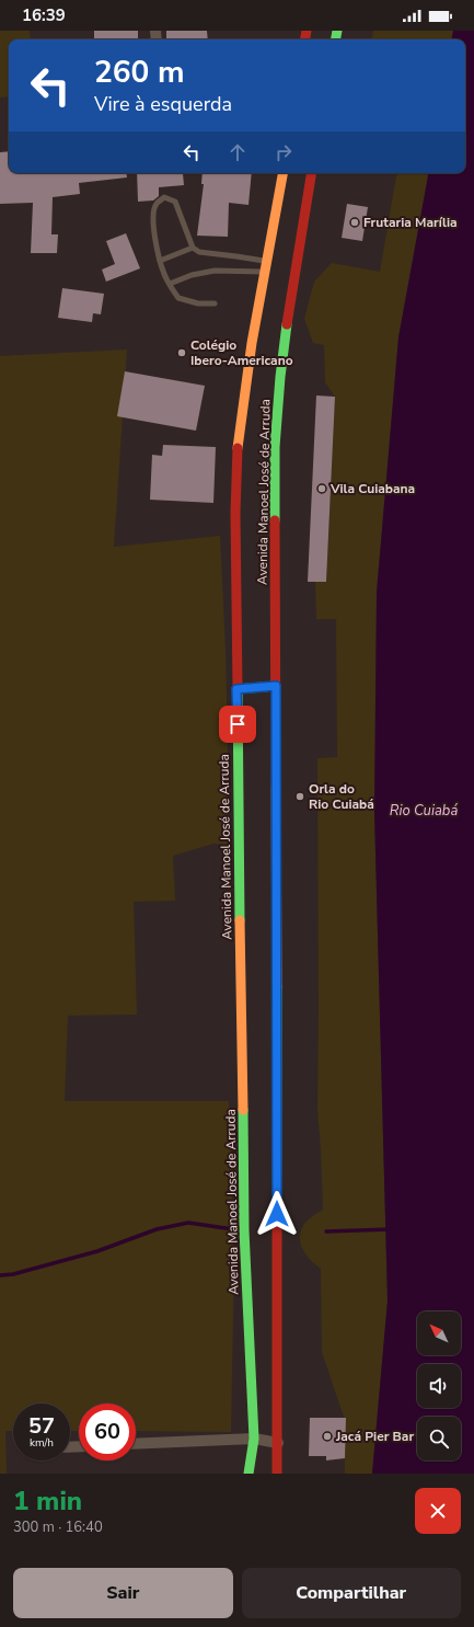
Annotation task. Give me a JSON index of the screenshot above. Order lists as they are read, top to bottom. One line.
{"streets":{"main road":["Avenida Manoel José de Arruda"]},"water":["Rio Cuiabá"],"places":["Frutaria Marília","Colégio Ibero-Americano","Vila Cuiabana","Orla do Rio Cuiabá","Jacá Pier Bar"],"north":"top left","page":{"status":"16:39","turn":["260 m","Vire à esquerda"],"speed":"57 km/h","limit":"60","heading":["1 min","300 m · 16:40"],"buttons":["Sair","Compartilhar"]}}
